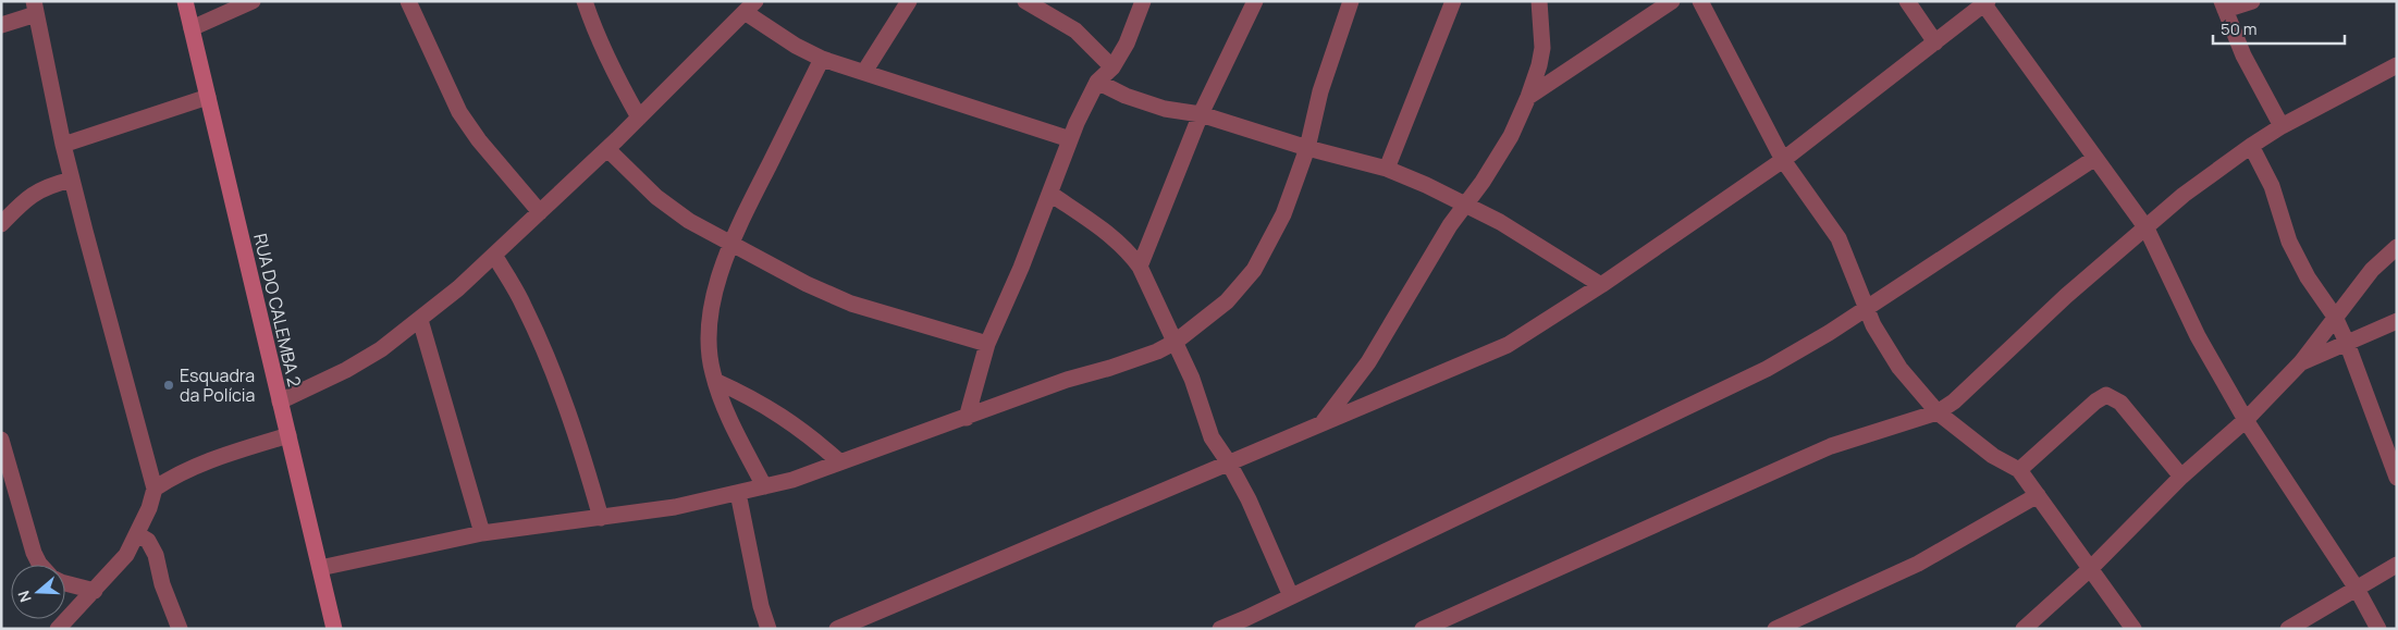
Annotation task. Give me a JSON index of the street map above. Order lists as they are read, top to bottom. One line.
{"streets":{"main road":["RUA DO CALEMBA 2"]},"places":["Esquadra da Polícia"],"scale_bar":"50 m","north":"left"}
